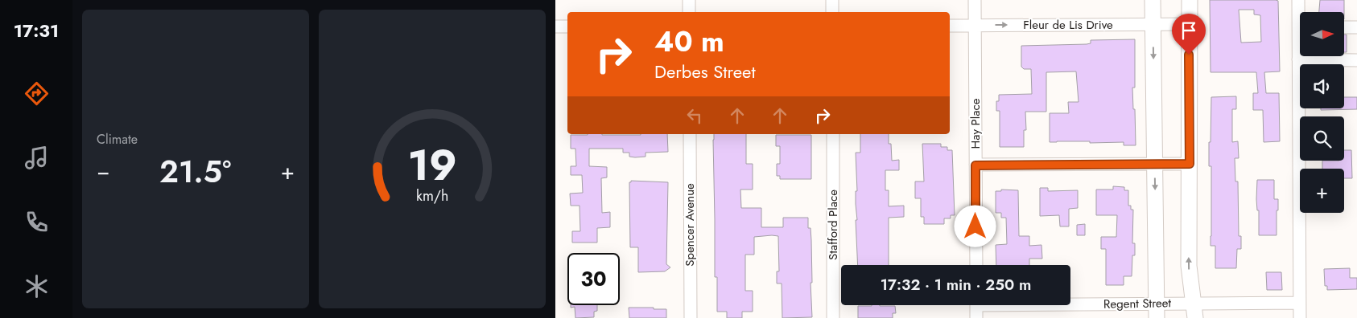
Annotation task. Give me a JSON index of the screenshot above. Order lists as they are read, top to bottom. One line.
{"streets":{"street":["Fleur de Lis Drive","Hay Place","Spencer Avenue","Stafford Place","Regent Street"]},"crossings":[["Fleur de Lis Drive","Hay Place"]],"one_way":["Fleur de Lis Drive"],"north":"right","page":{"tabs":"17:31","tile":"Climate","map_buttons":"+","turn":["40 m","Derbes Street"],"heat":["−","21.5°","+"],"limit":"30","trip":"17:32 · 1 min · 250 m","gauge":["19","km/h"]}}
